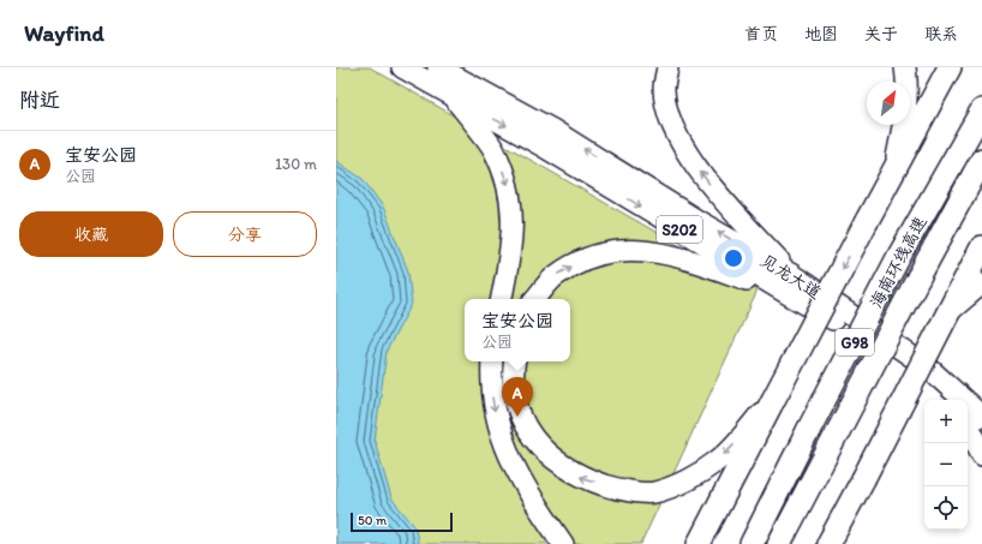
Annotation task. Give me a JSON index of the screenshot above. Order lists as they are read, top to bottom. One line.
{"streets":{"highway":["海南环线高速","G98"],"main road":["S202","见龙大道"]},"scale_bar":"50 m","north":"top right","page":{"header":"Wayfind","nav":["首页","地图","关于","联系"],"heading":"附近","list":[{"mark":"A","name":"宝安公园","note":"公园","value":"130 m"}],"buttons":["收藏","分享"],"popup":["宝安公园","公园"],"pins":"A","map_buttons":["+","−"],"scale":"50 m"}}
